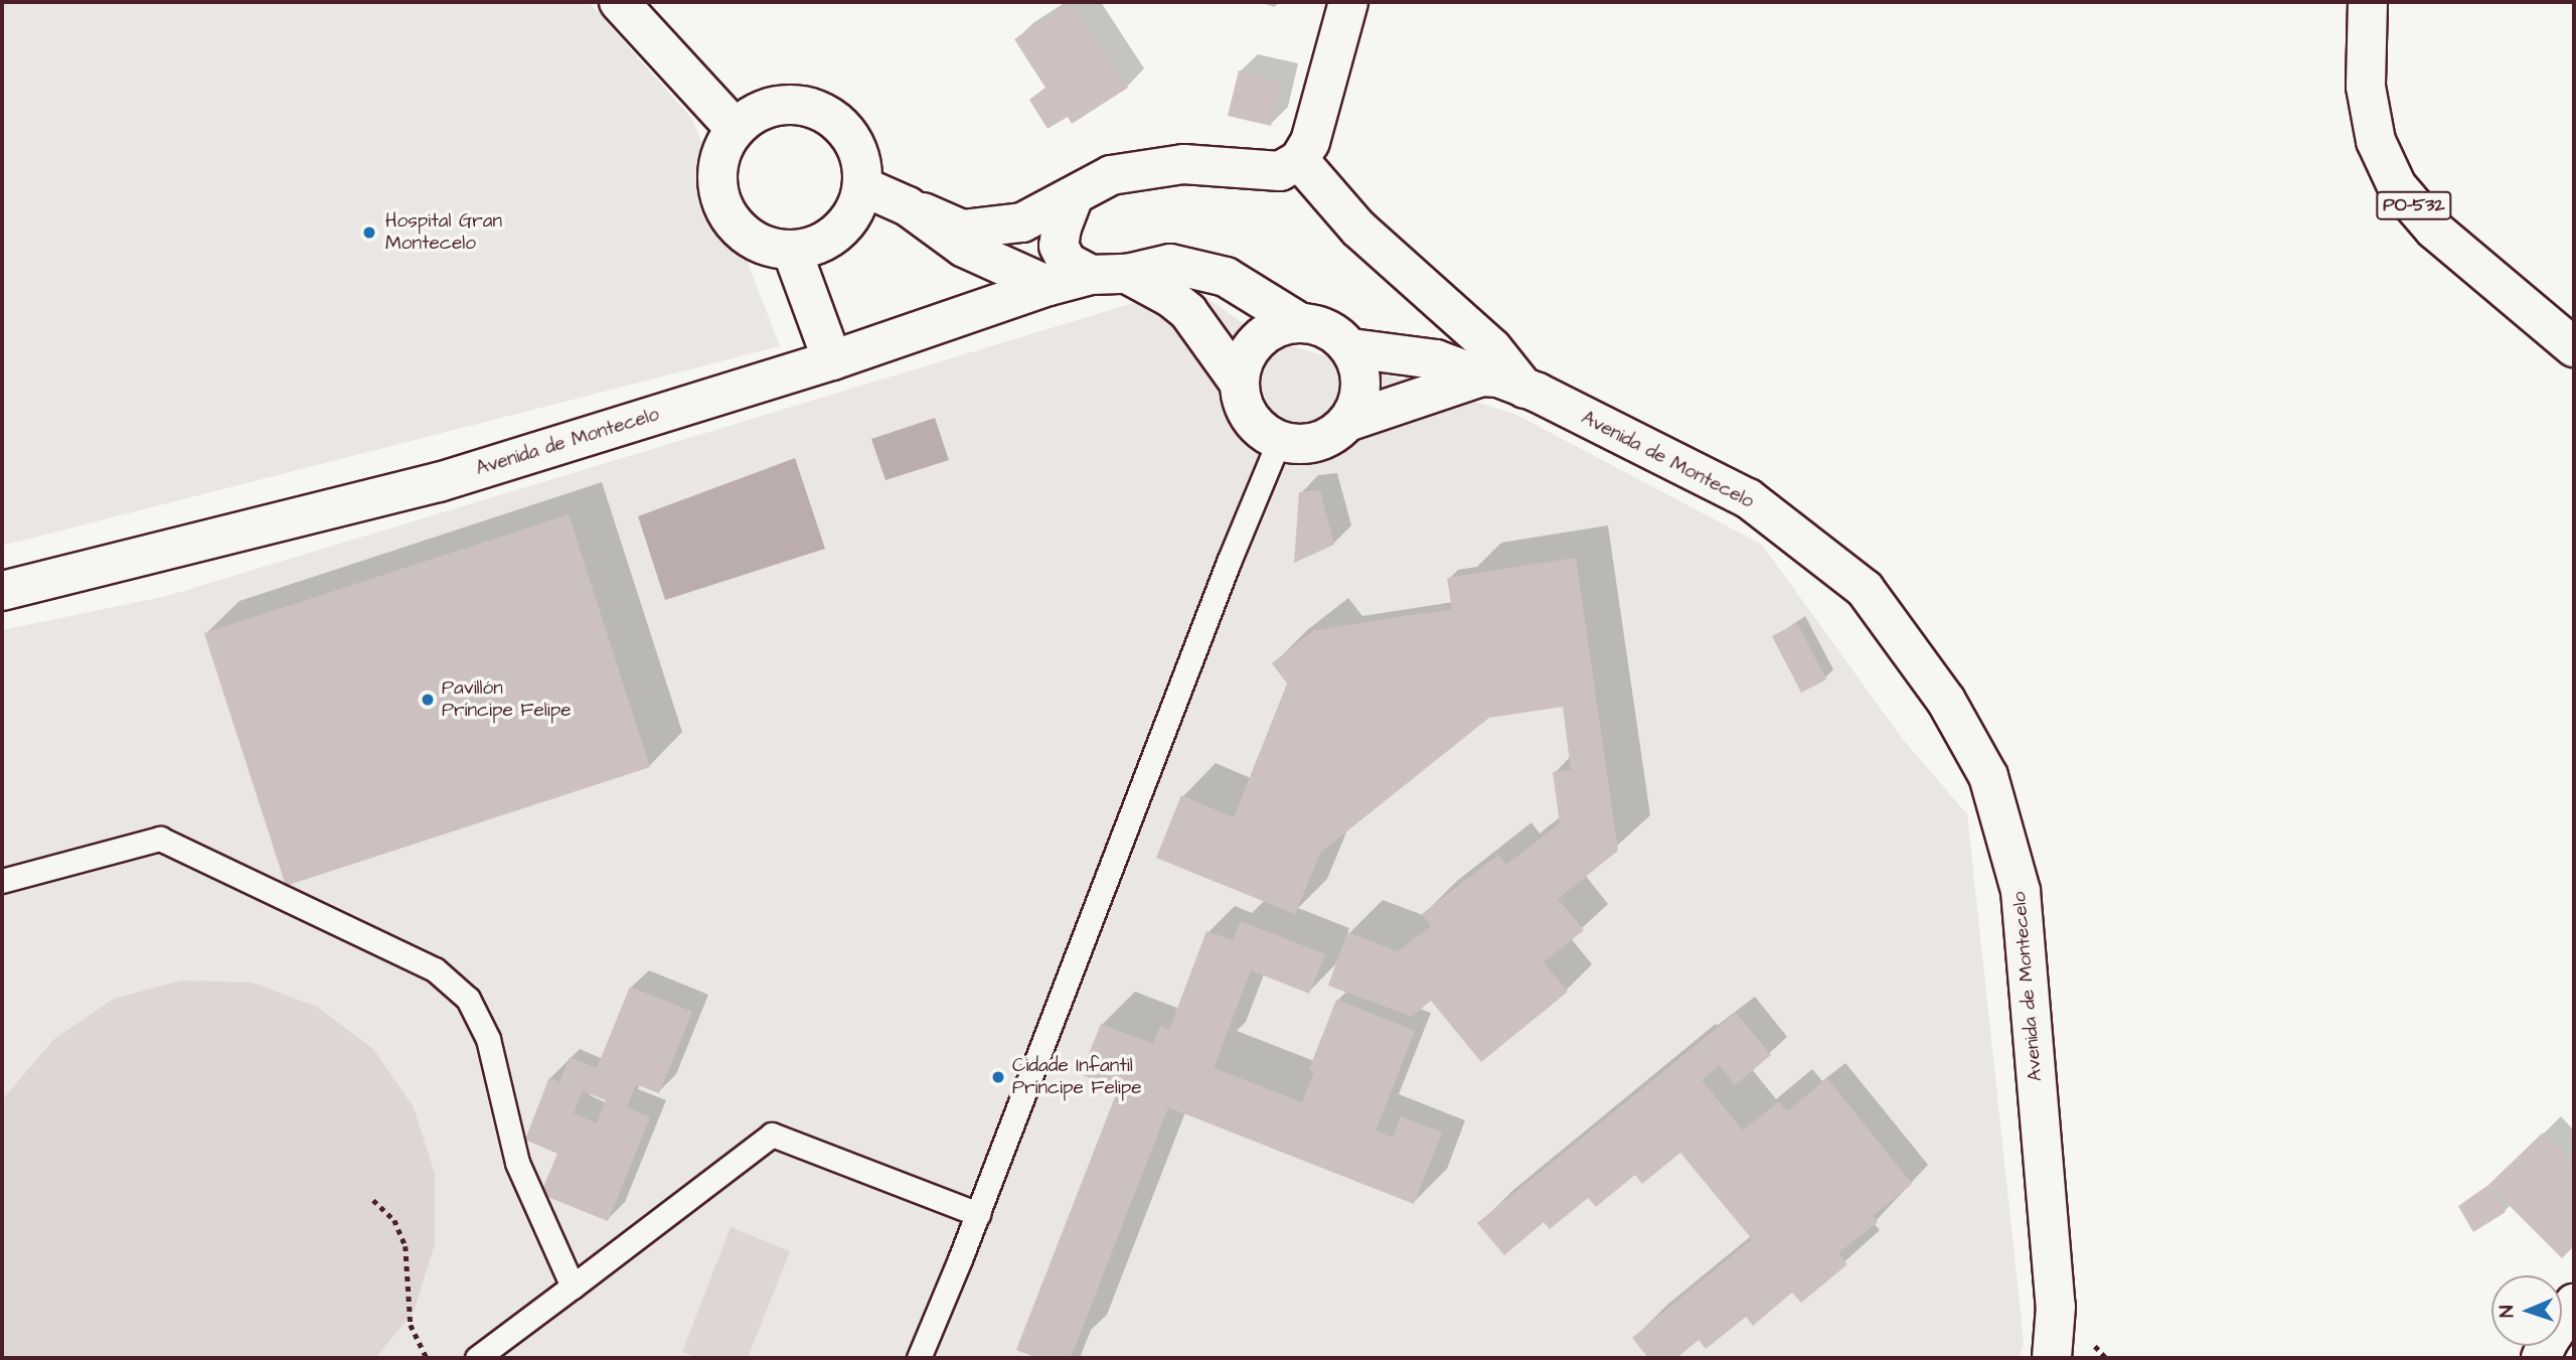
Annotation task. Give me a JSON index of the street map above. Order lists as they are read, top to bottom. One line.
{"streets":{"street":["PO-532","Avenida de Montecelo"]},"places":["Hospital Gran Montecelo","Pavillón Príncipe Felipe","Cidade Infantil Príncipe Felipe"],"north":"left"}
